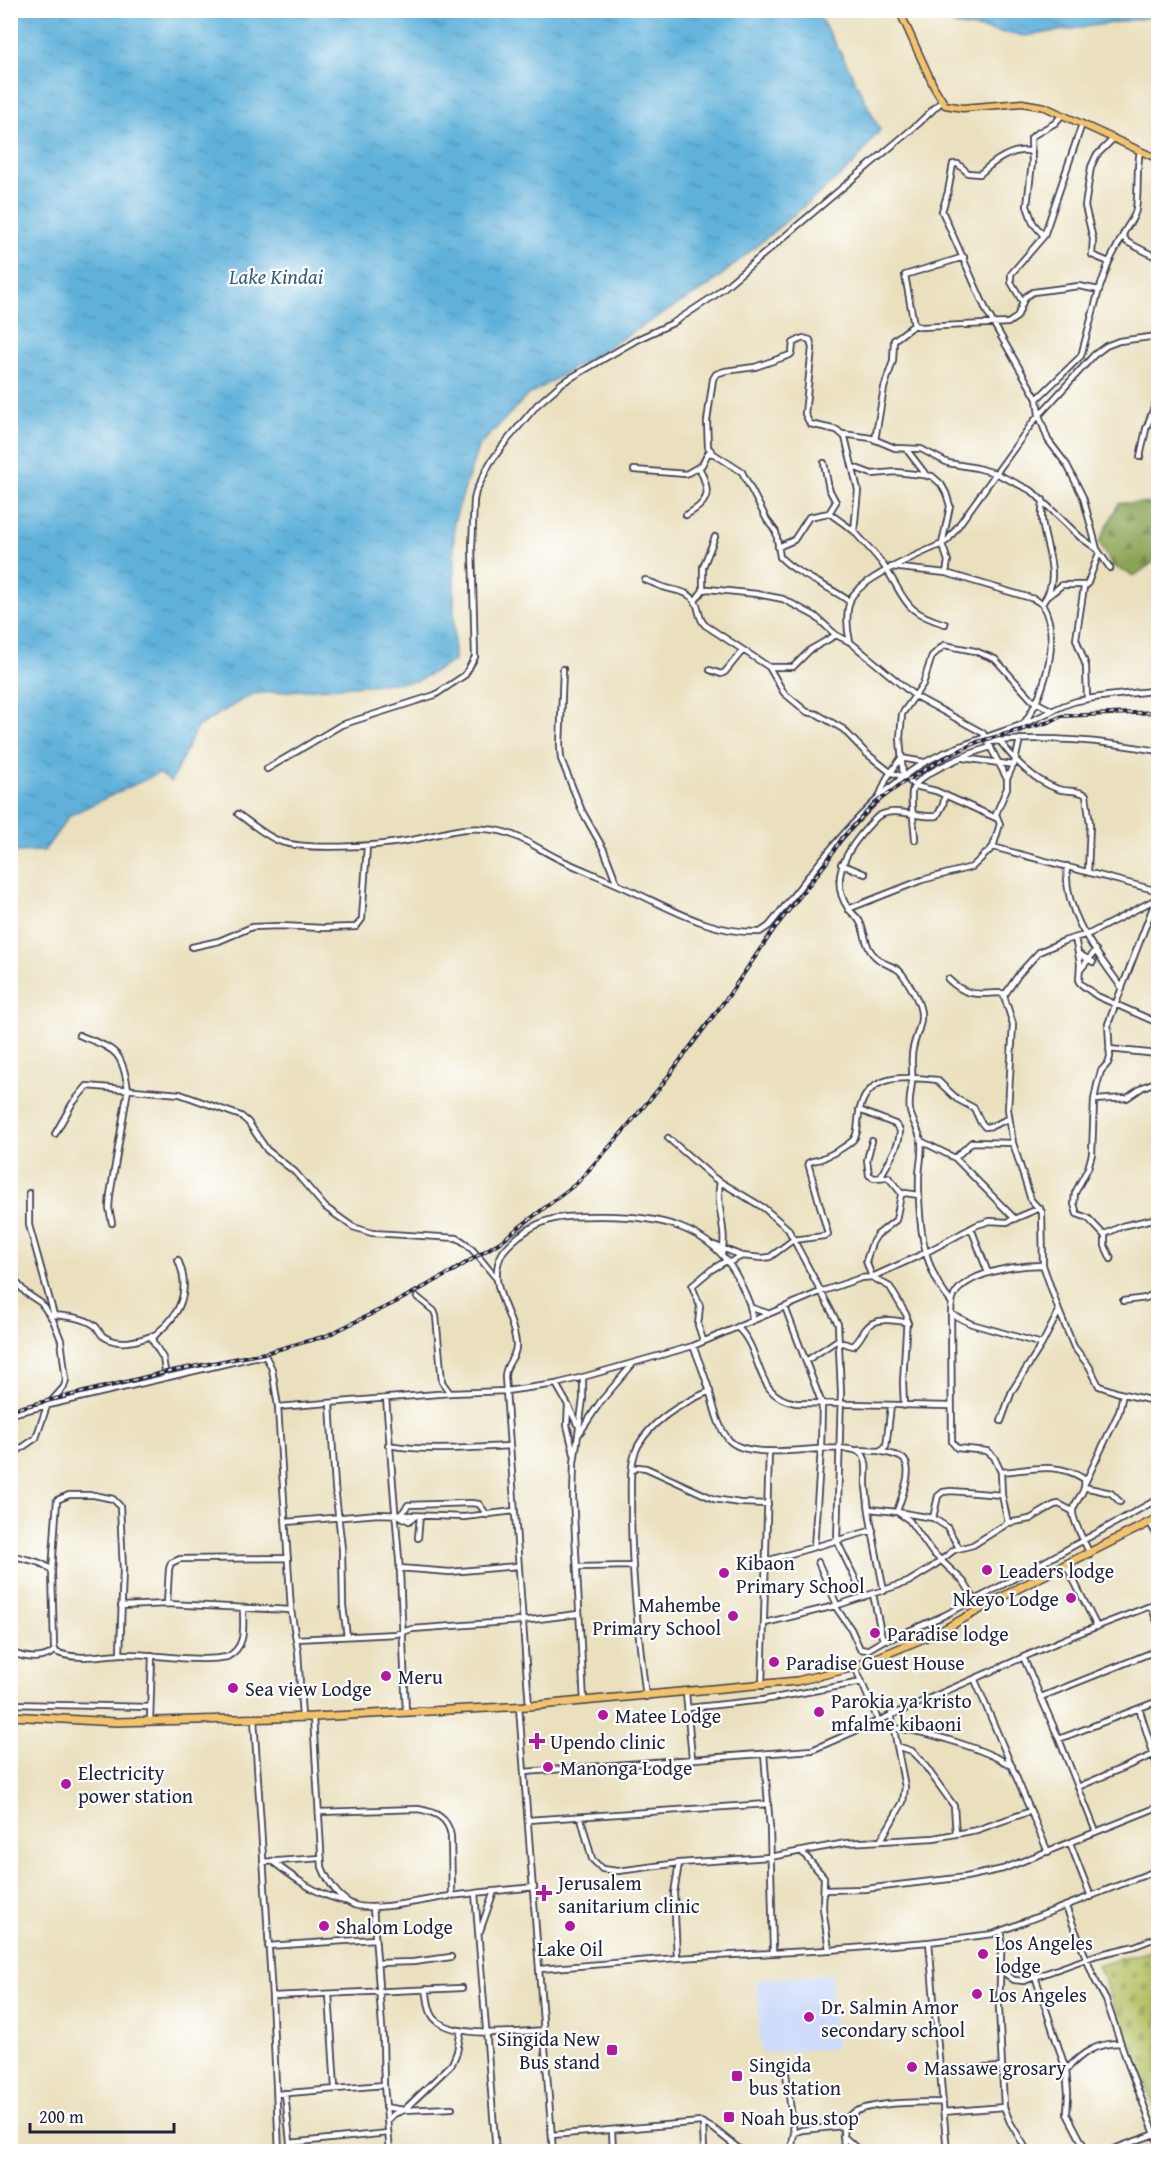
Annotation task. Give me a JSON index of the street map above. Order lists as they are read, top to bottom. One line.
{"water":["Lake Kindai"],"places":{"other":["Leaders lodge","Kibaon Primary School","Nkeyo Lodge","Mahembe Primary School","Paradise lodge","Paradise Guest House","Meru","Sea view Lodge","Parokia ya kristo mfalme kibaoni","Matee Lodge","Manonga Lodge","Electricity power station","Shalom Lodge","Lake Oil","Los Angeles lodge","Los Angeles","Dr. Salmin Amor secondary school","Massawe grosary"],"health":["Upendo clinic","Jerusalem sanitarium clinic"],"transit":["Singida New Bus stand","Singida bus station","Noah bus stop"]},"scale_bar":"200 m"}
